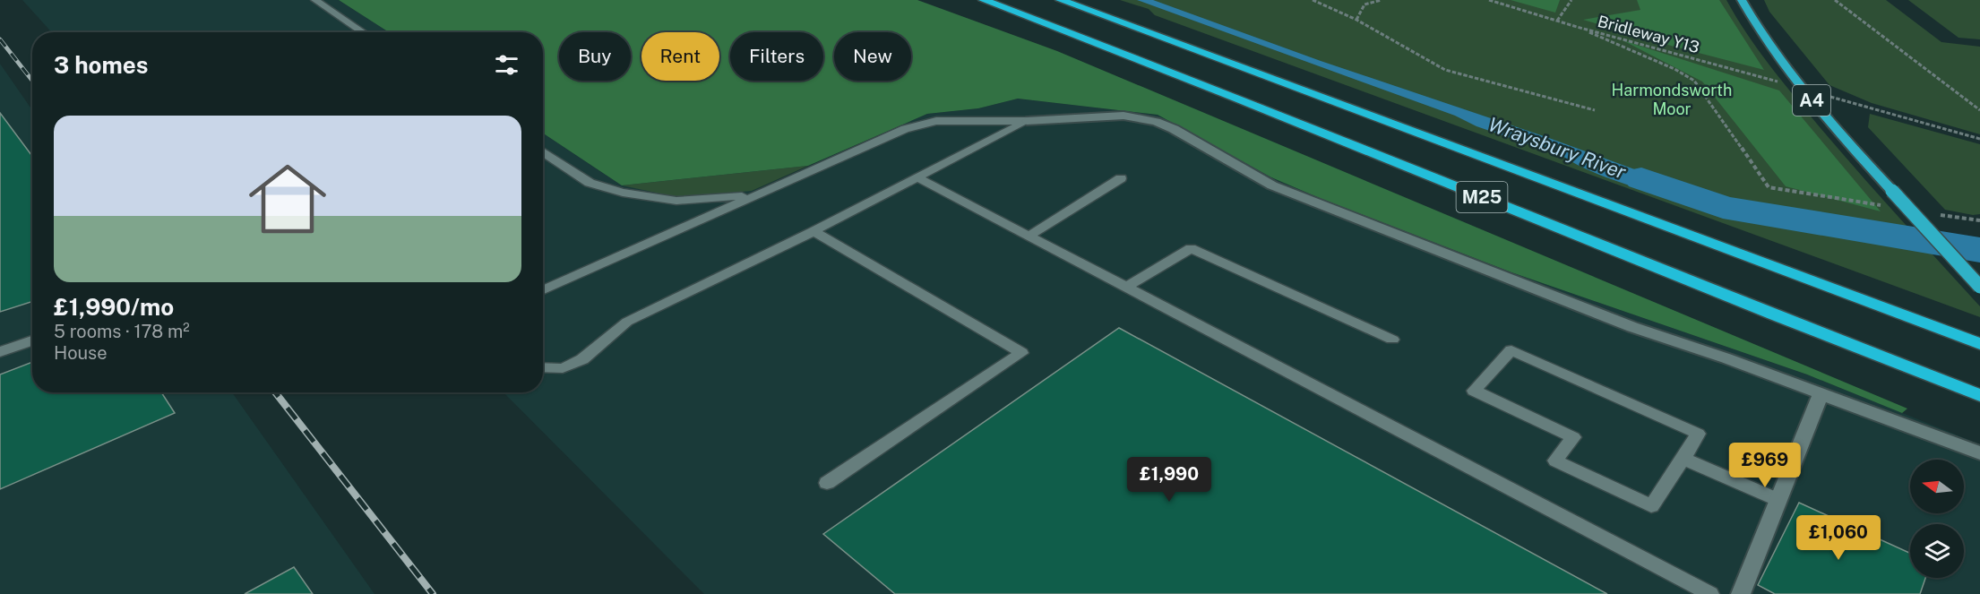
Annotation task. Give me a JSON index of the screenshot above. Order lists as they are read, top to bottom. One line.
{"streets":{"highway":["A4","M25"],"path":["Bridleway Y13"]},"crossings":[["Bridleway Y13","A4"]],"water":["Wraysbury River"],"parks":["Harmondsworth Moor"],"north":"left","page":{"chip":["Buy","Rent","Filters","New"],"heading":"3 homes","list":[{"name":"£1,990/mo","note":"5 rooms · 178 m² · House"}],"price":["£969","£1,990","£1,060"]}}
